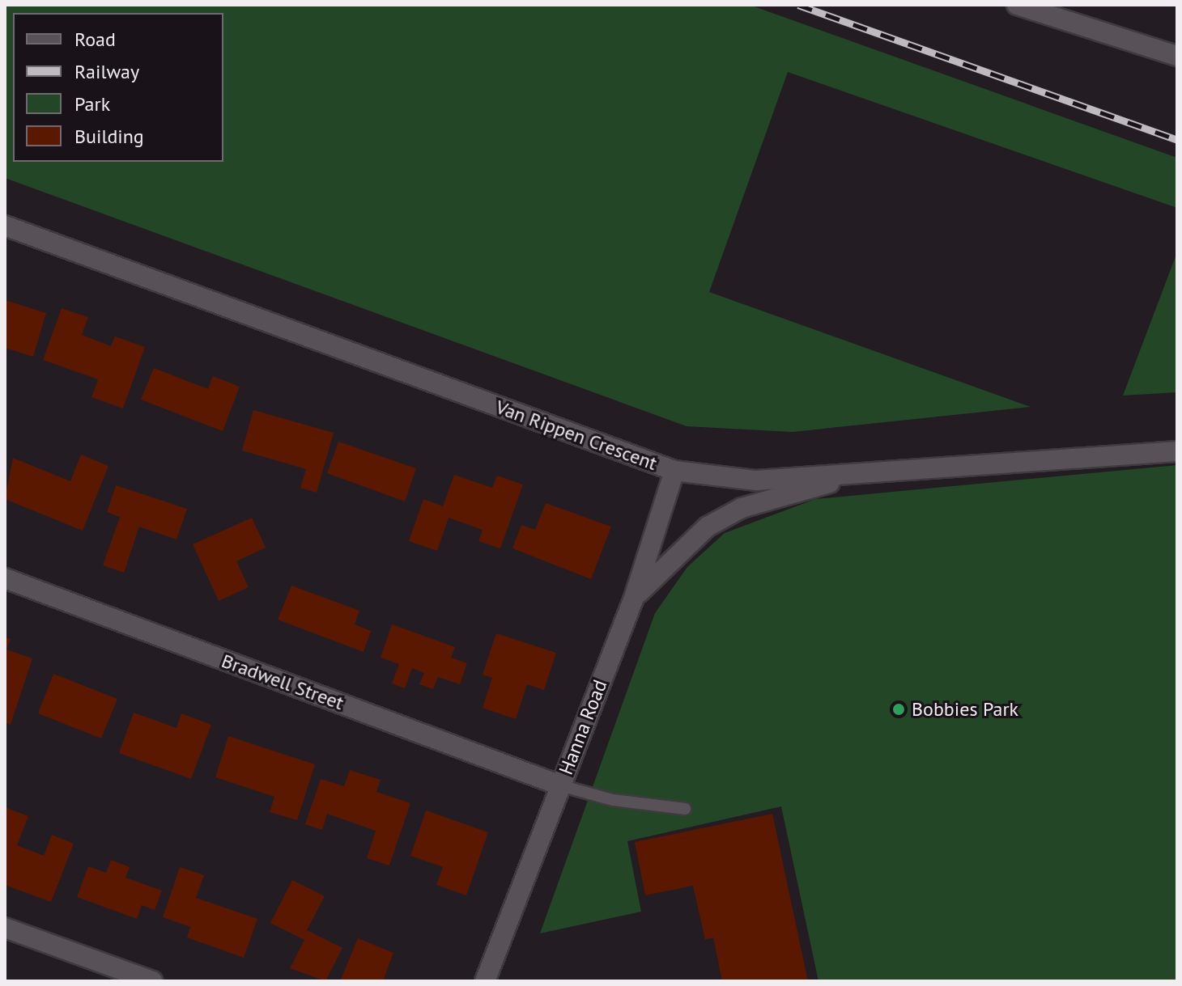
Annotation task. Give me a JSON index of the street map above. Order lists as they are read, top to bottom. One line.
{"streets":{"street":["Van Rippen Crescent","Bradwell Street","Hanna Road"]},"crossings":[["Van Rippen Crescent","Hanna Road"],["Bradwell Street","Hanna Road"]],"places":["Bobbies Park"],"legend":["Road","Railway","Park","Building"]}
